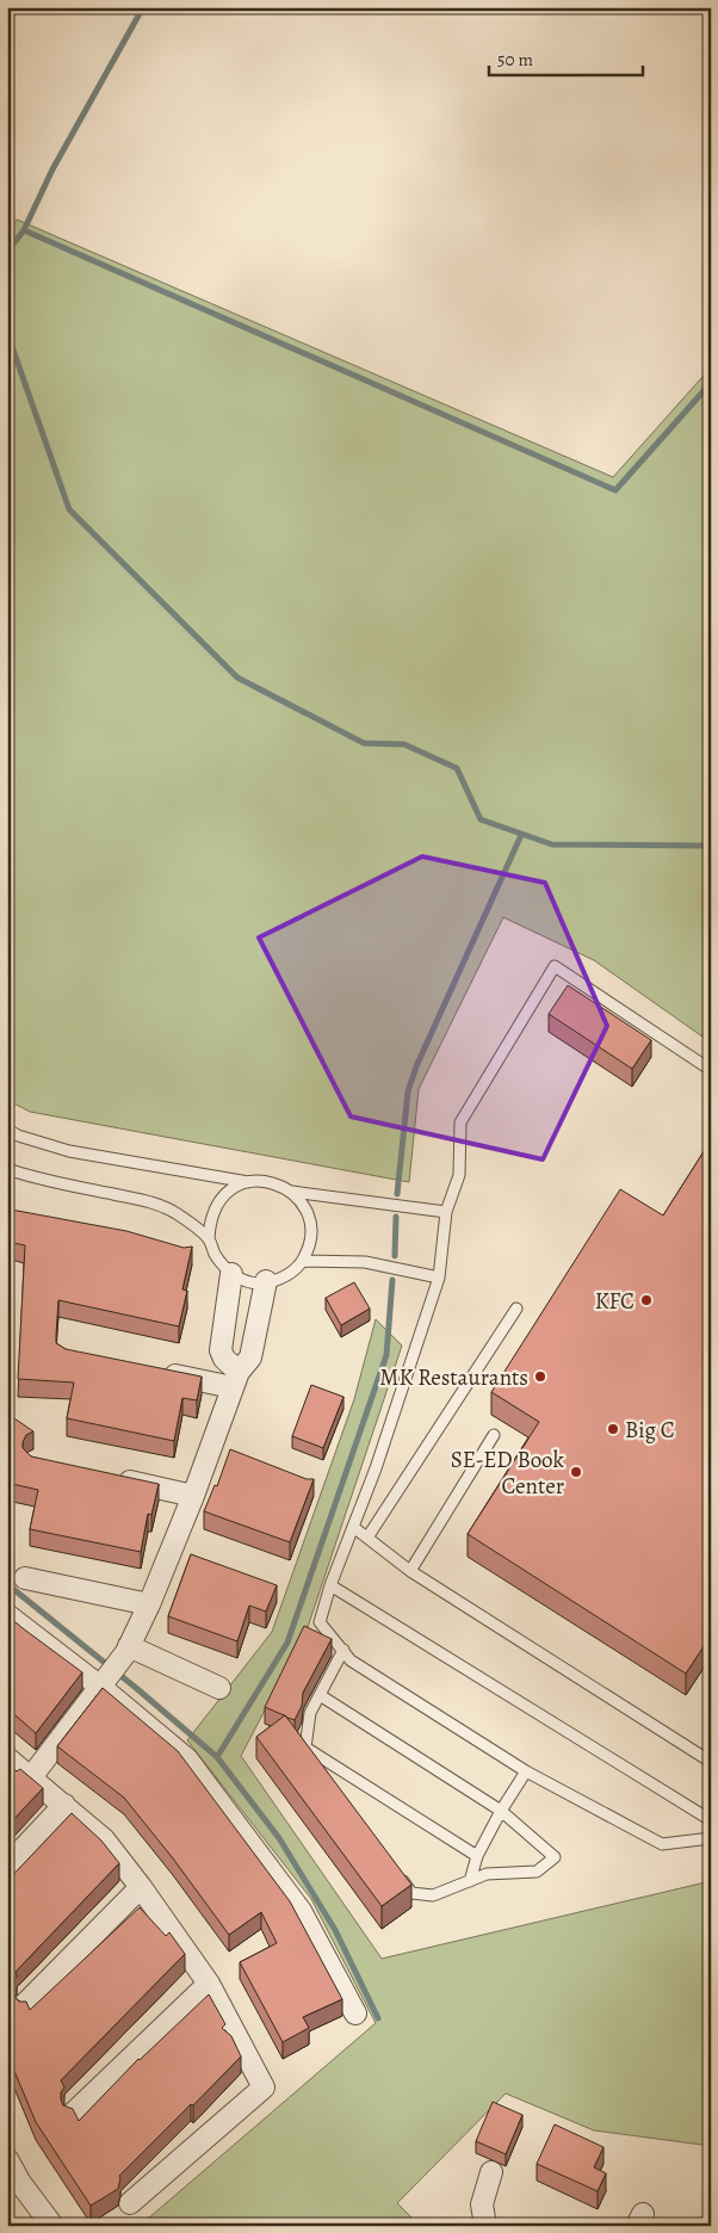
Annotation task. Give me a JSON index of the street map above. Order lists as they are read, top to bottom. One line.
{"places":["KFC","MK Restaurants","Big C","SE-ED Book Center"],"scale_bar":"50 m"}
